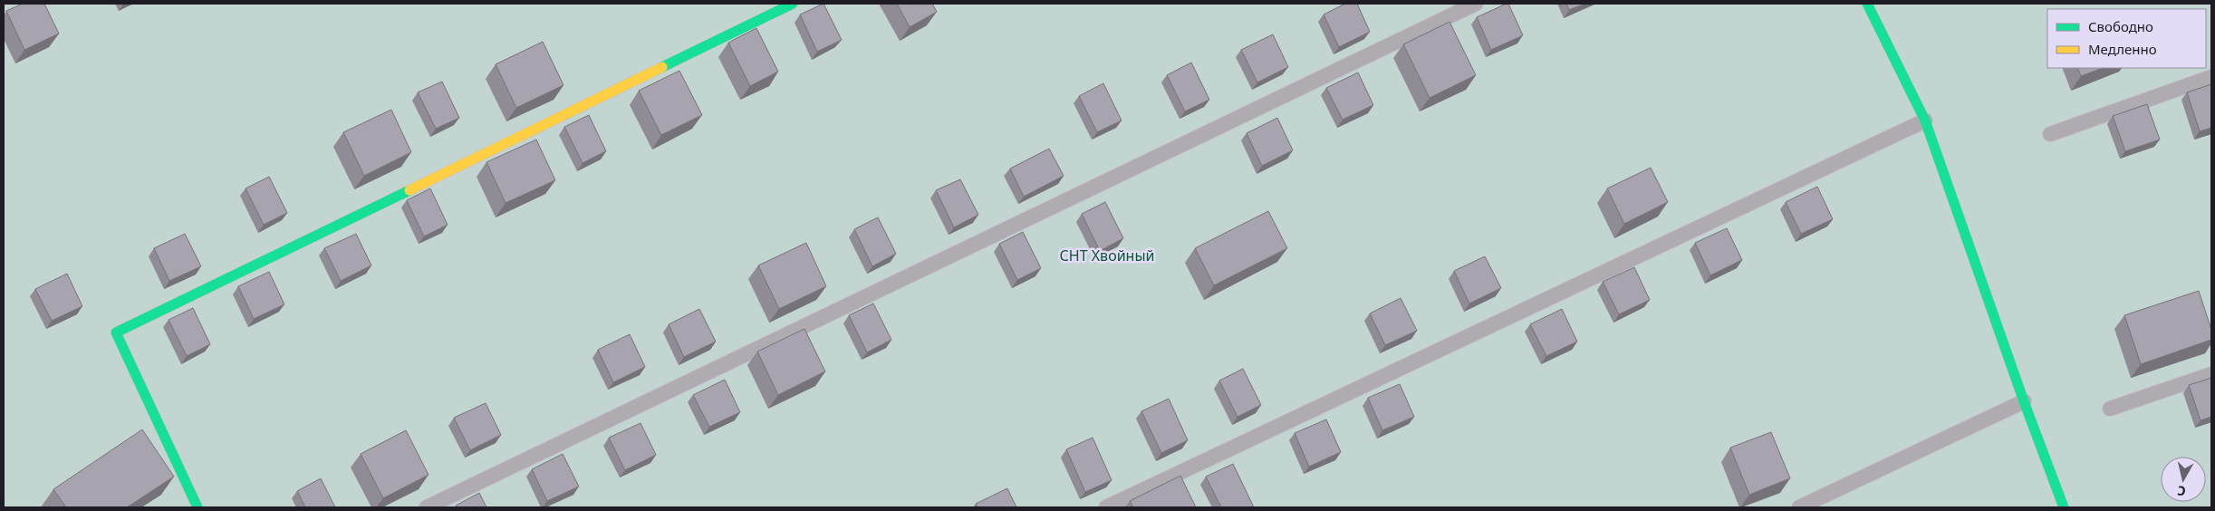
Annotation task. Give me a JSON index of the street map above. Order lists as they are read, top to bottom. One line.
{"parks":["СНТ Хвойный"],"legend":["Свободно","Медленно"],"north":"bottom"}
